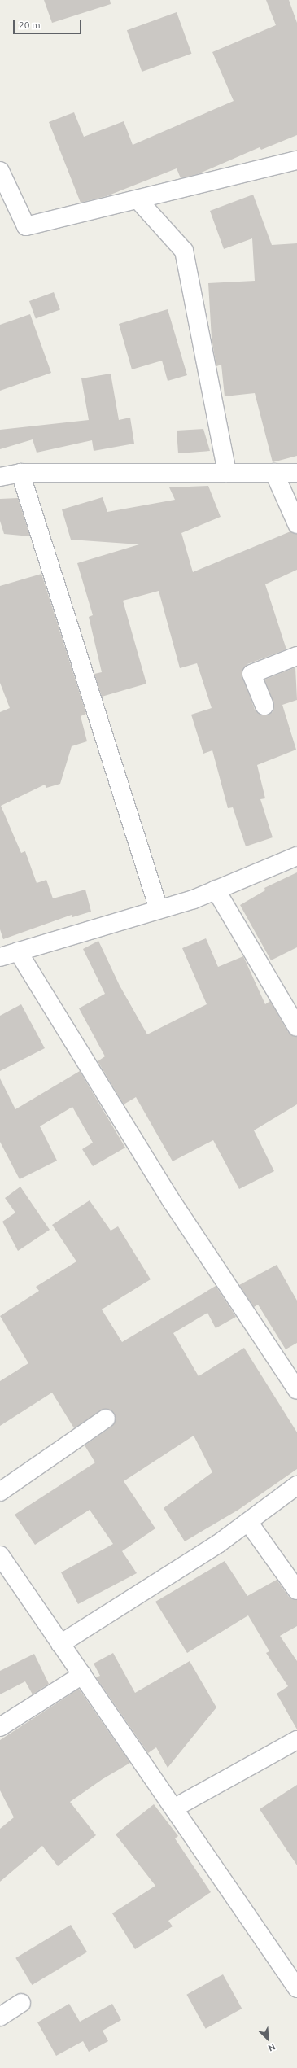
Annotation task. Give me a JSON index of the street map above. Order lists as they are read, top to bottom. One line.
{"scale_bar":"20 m","north":"bottom right"}
